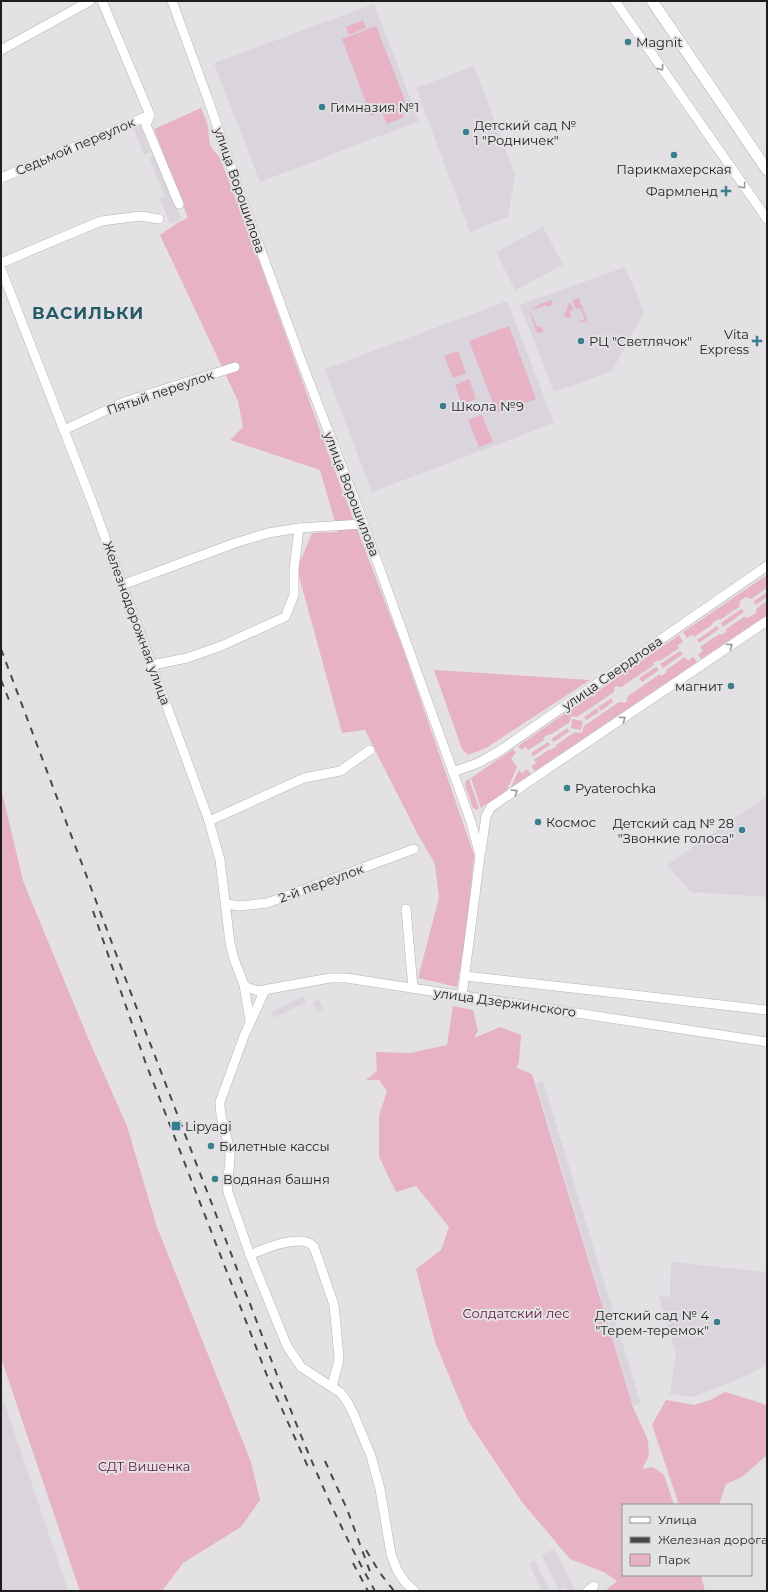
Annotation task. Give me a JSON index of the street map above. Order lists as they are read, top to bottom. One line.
{"streets":{"street":["Седьмой переулок","улица Ворошилова","Пятый переулок","Железнодорожная улица","улица Свердлова","2-й переулок","улица Дзержинского"]},"crossings":[["улица Ворошилова","улица Свердлова"],["улица Ворошилова","улица Дзержинского"],["Пятый переулок","Железнодорожная улица"],["Железнодорожная улица","2-й переулок"],["Железнодорожная улица","улица Дзержинского"]],"districts":["ВАСИЛЬКИ"],"parks":["Солдатский лес","СДТ Вишенка"],"places":{"other":["Magnit","Гимназия №1","Детский сад № 1 \"Родничек\"","Парикмахерская","РЦ \"Светлячок\"","Школа №9","магнит","Pyaterochka","Космос","Детский сад № 28 \"Звонкие голоса\"","Билетные кассы","Водяная башня","Детский сад № 4 \"Терем-теремок\""],"health":["Фармленд","Vita Express"],"transit":["Lipyagi"]},"legend":["Улица","Железная дорога","Парк"]}
